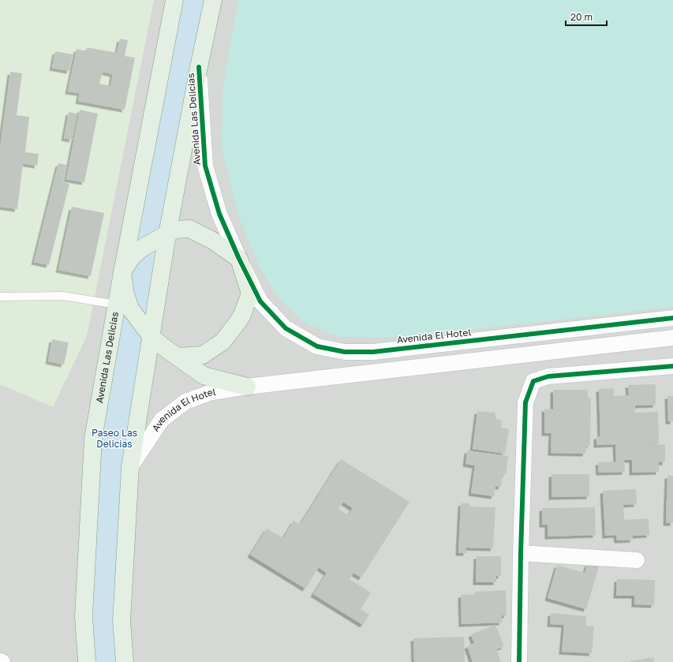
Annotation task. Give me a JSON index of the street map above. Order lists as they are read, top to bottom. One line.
{"streets":{"main road":["Avenida Las Delicias"],"street":["Avenida El Hotel"]},"crossings":[["Avenida Las Delicias","Avenida El Hotel"]],"parks":["Paseo Las Delicias"],"scale_bar":"20 m"}
